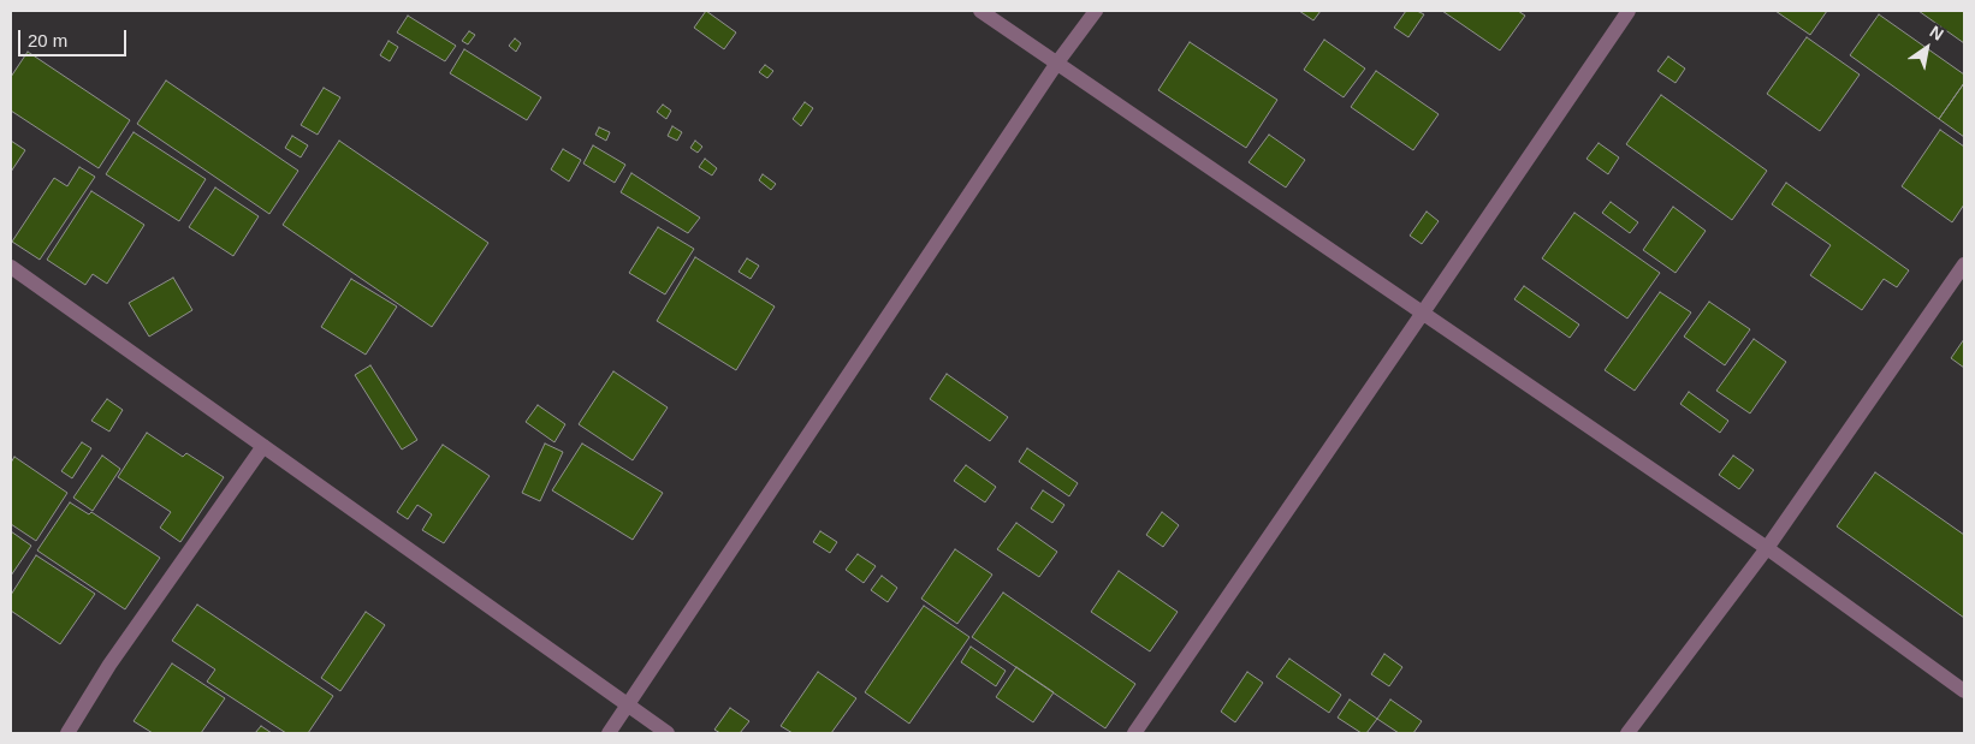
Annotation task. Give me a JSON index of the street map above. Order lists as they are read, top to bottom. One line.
{"scale_bar":"20 m","north":"top right"}
